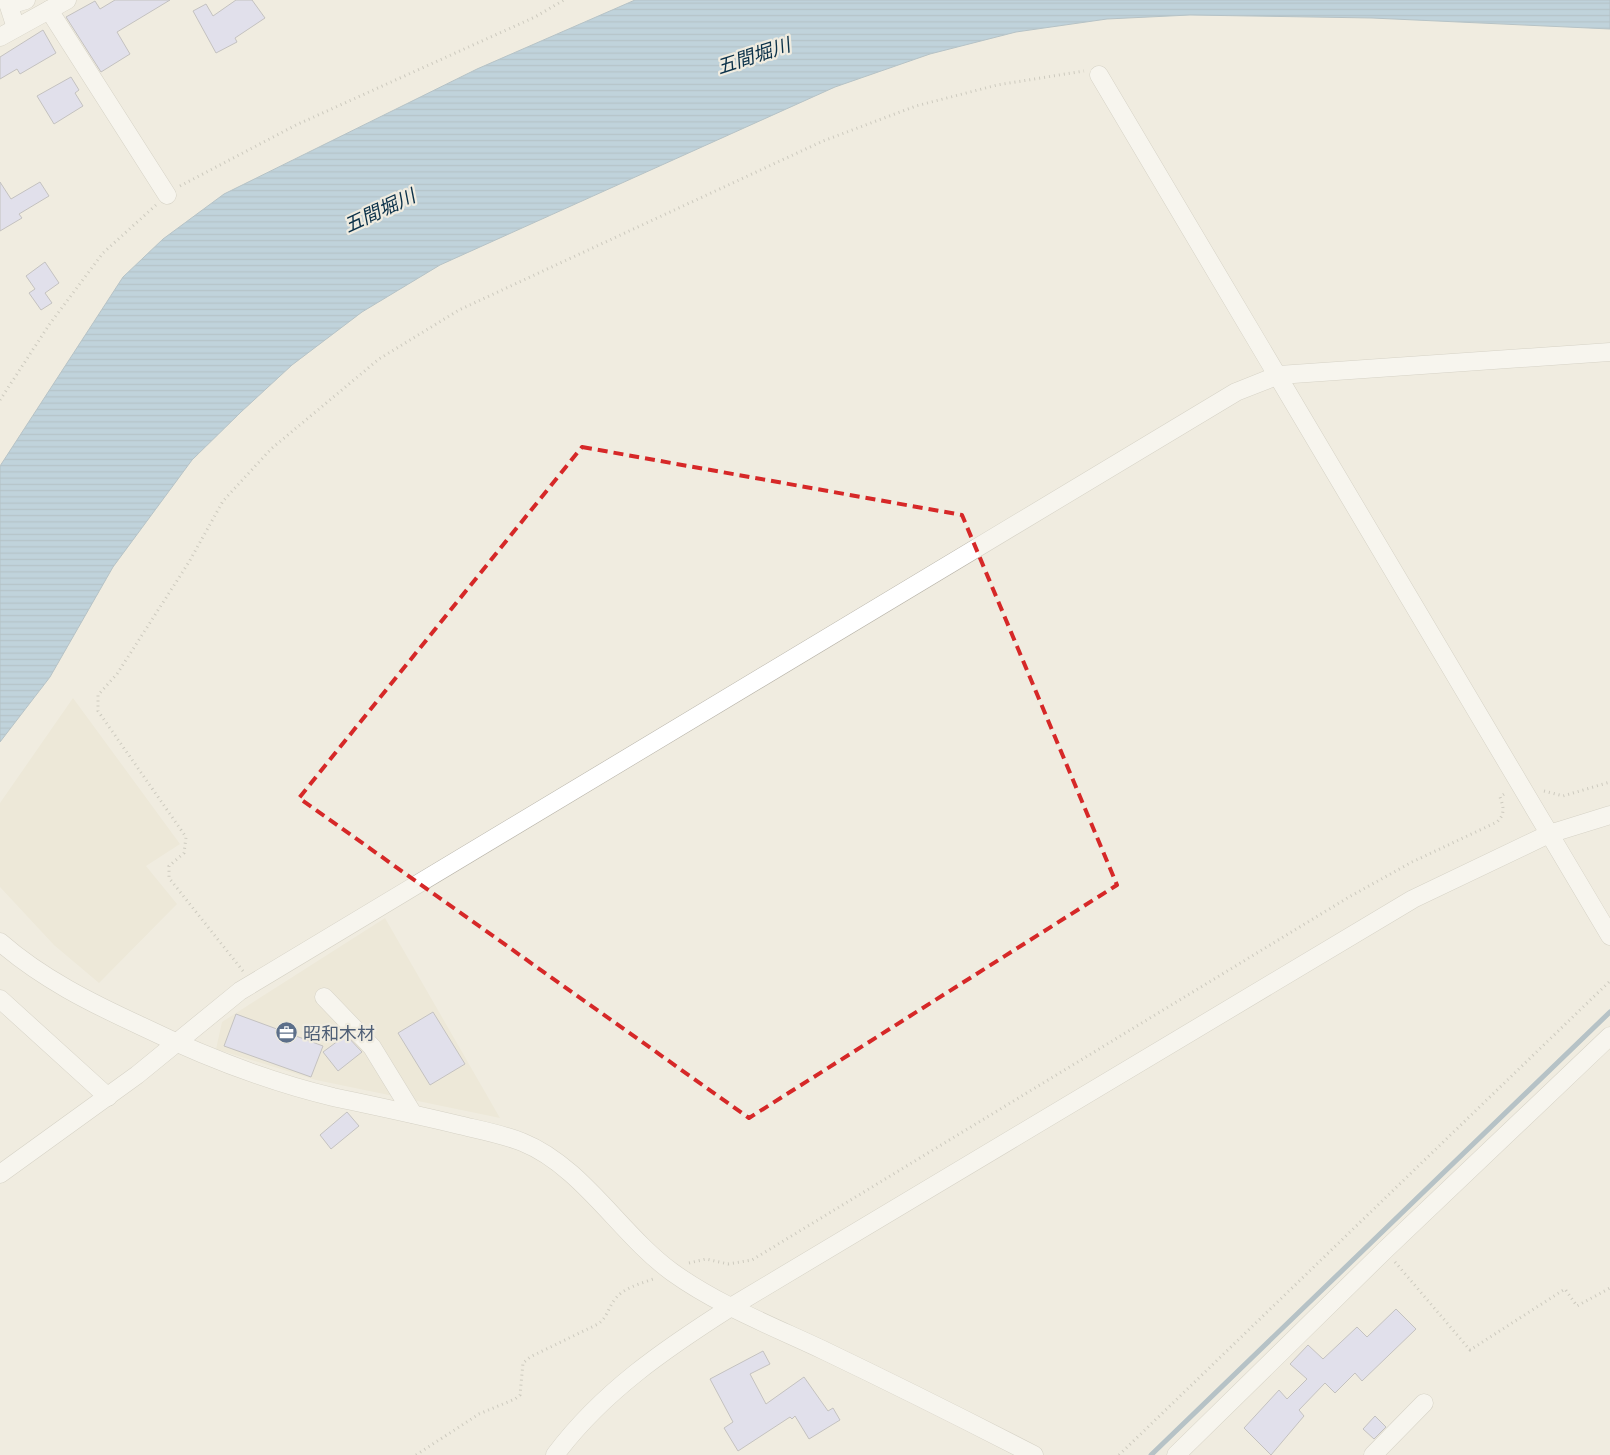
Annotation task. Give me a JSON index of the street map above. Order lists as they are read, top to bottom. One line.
{"water":["五間堀川"],"places":{"office":["昭和木材"]}}
